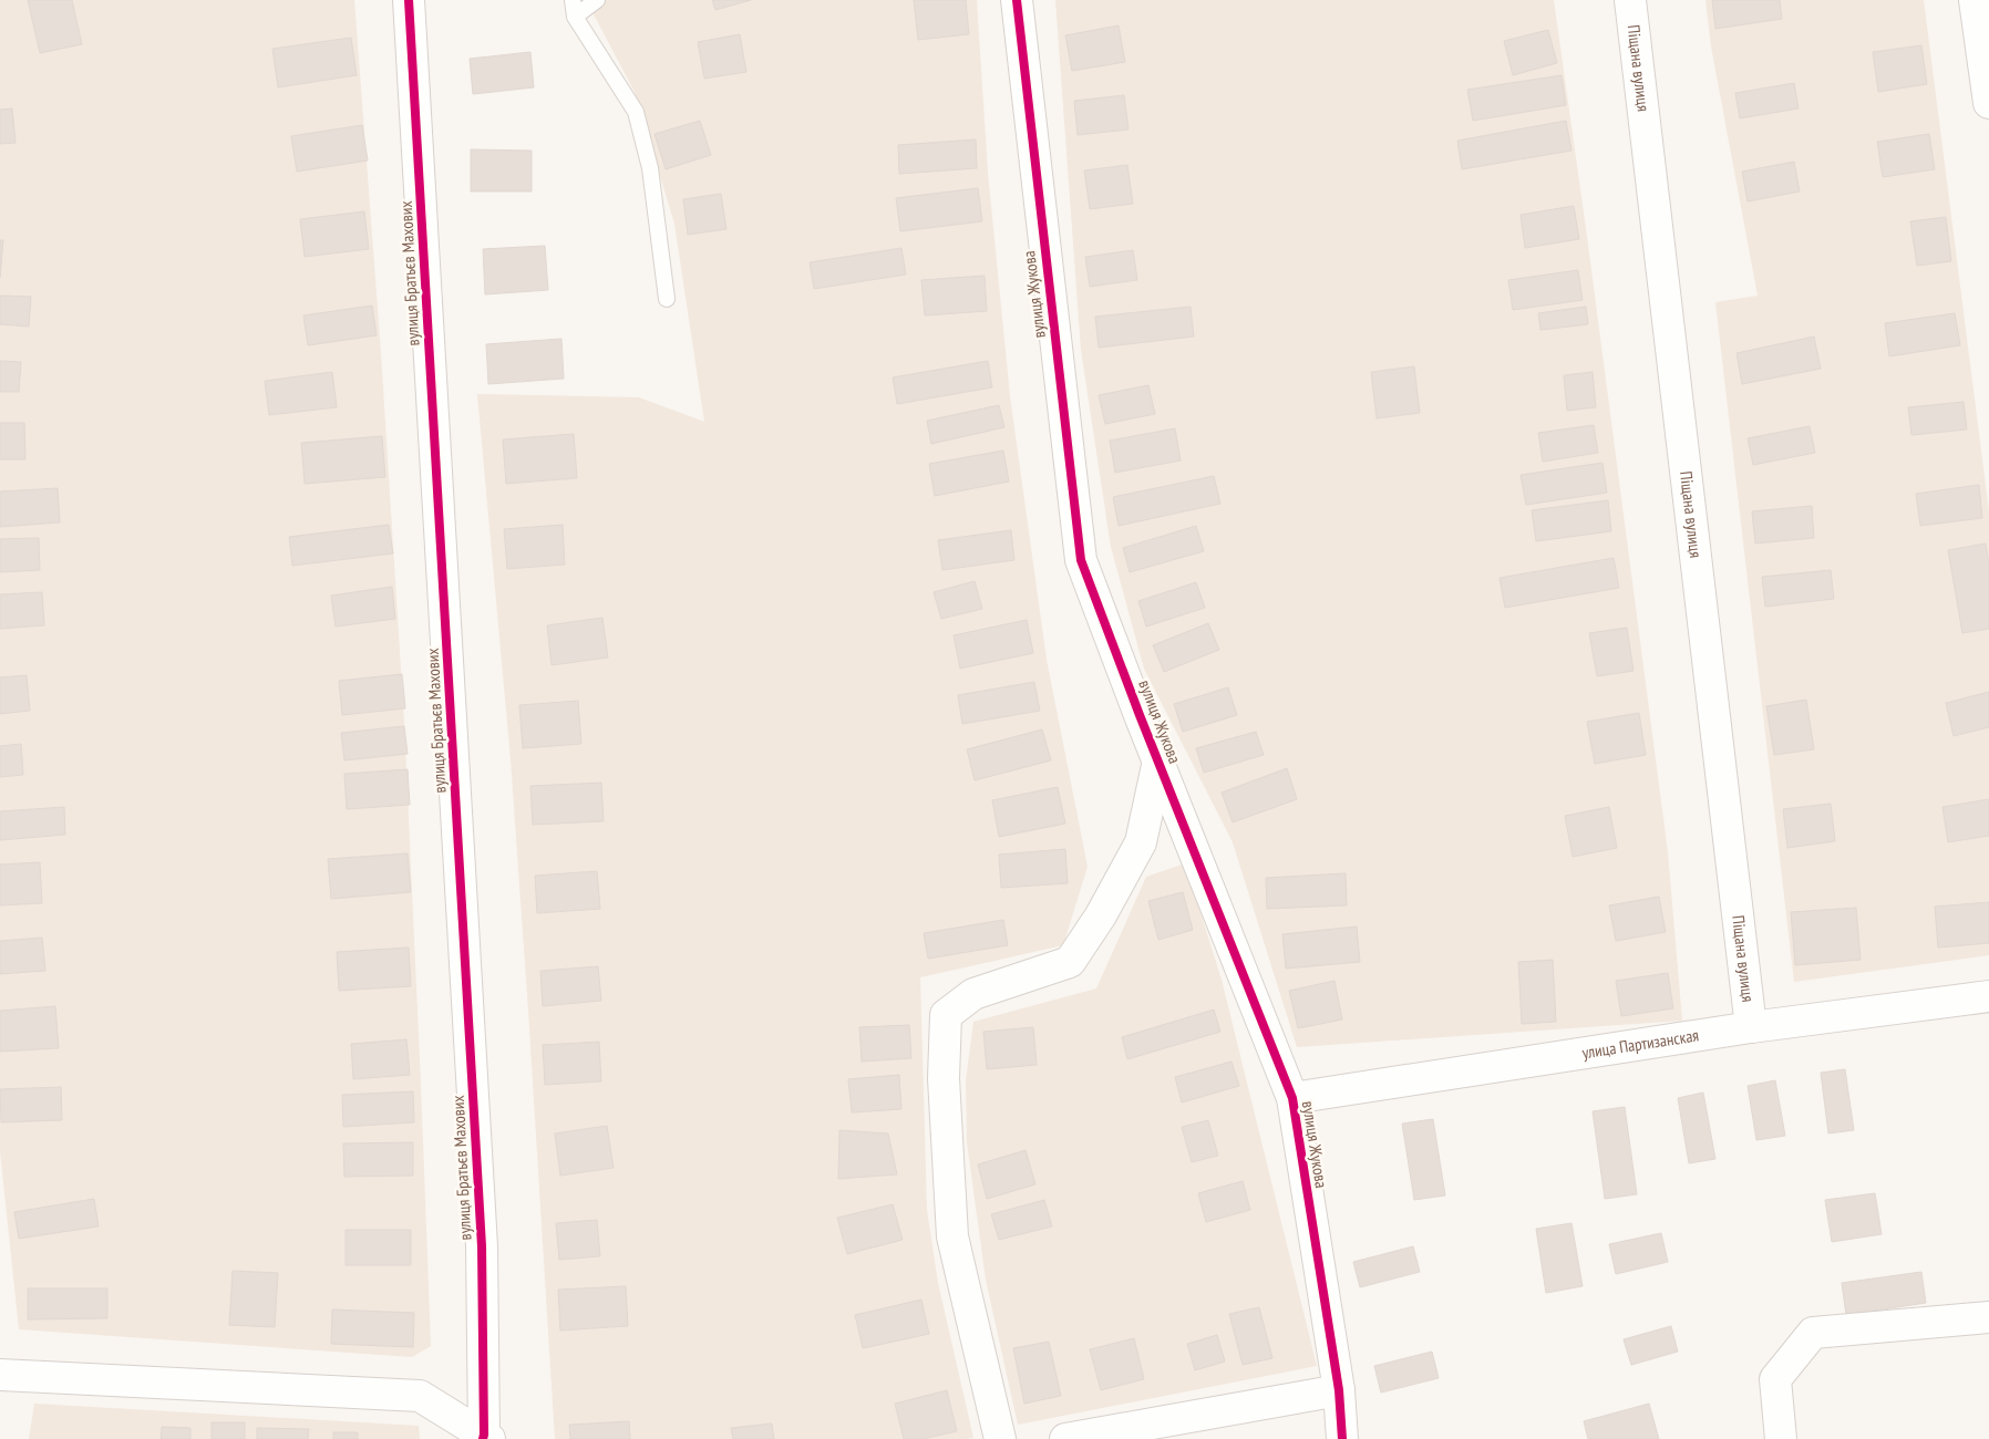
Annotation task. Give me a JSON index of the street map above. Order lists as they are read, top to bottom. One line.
{"streets":{"street":["Піщана вулиця","вулиця Братьєв Махових","вулиця Жукова","улица Партизанская"]},"crossings":[["Піщана вулиця","улица Партизанская"],["вулиця Жукова","улица Партизанская"]]}
